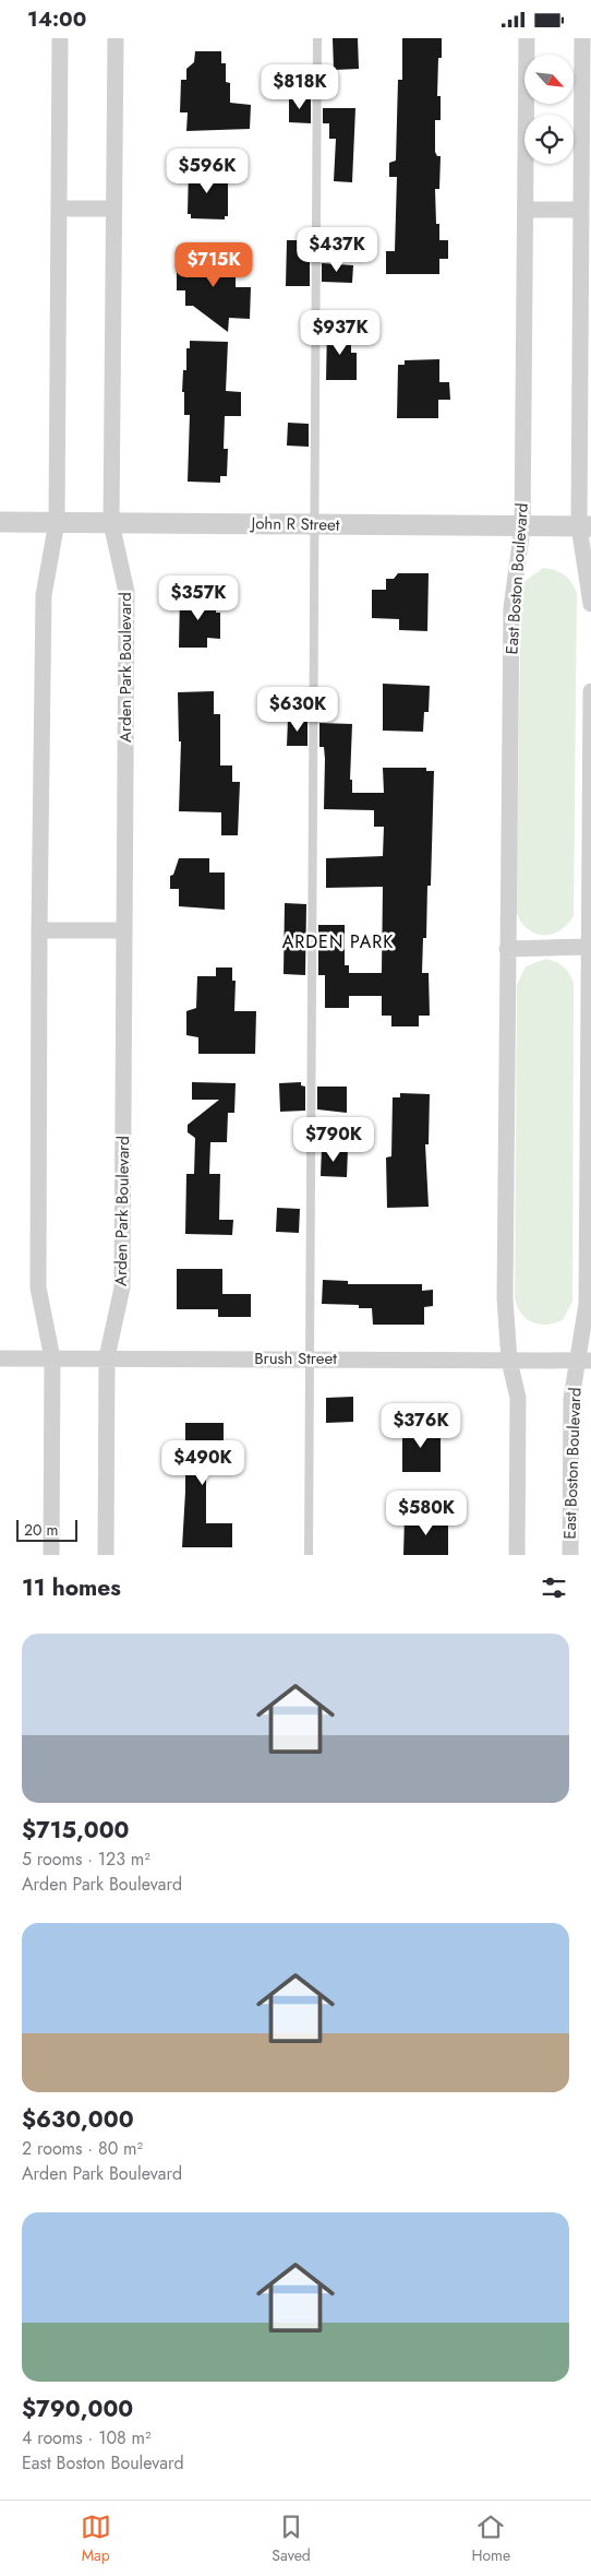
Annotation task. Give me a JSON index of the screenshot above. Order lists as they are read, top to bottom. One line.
{"streets":{"street":["John R Street","East Boston Boulevard","Arden Park Boulevard","Brush Street"]},"crossings":[["John R Street","East Boston Boulevard"],["John R Street","Arden Park Boulevard"],["East Boston Boulevard","Brush Street"],["Arden Park Boulevard","Brush Street"]],"districts":["ARDEN PARK"],"scale_bar":"20 m","north":"bottom right","page":{"status":"14:00","price":["$818K","$596K","$437K","$715K","$937K","$357K","$630K","$790K","$376K","$490K","$580K"],"scale":"20 m","heading":"11 homes","list":[{"name":"$715,000","note":"5 rooms · 123 m² · Arden Park Boulevard"},{"name":"$630,000","note":"2 rooms · 80 m² · Arden Park Boulevard"},{"name":"$790,000","note":"4 rooms · 108 m² · East Boston Boulevard"}],"tabs":["Map","Saved","Home"]}}
